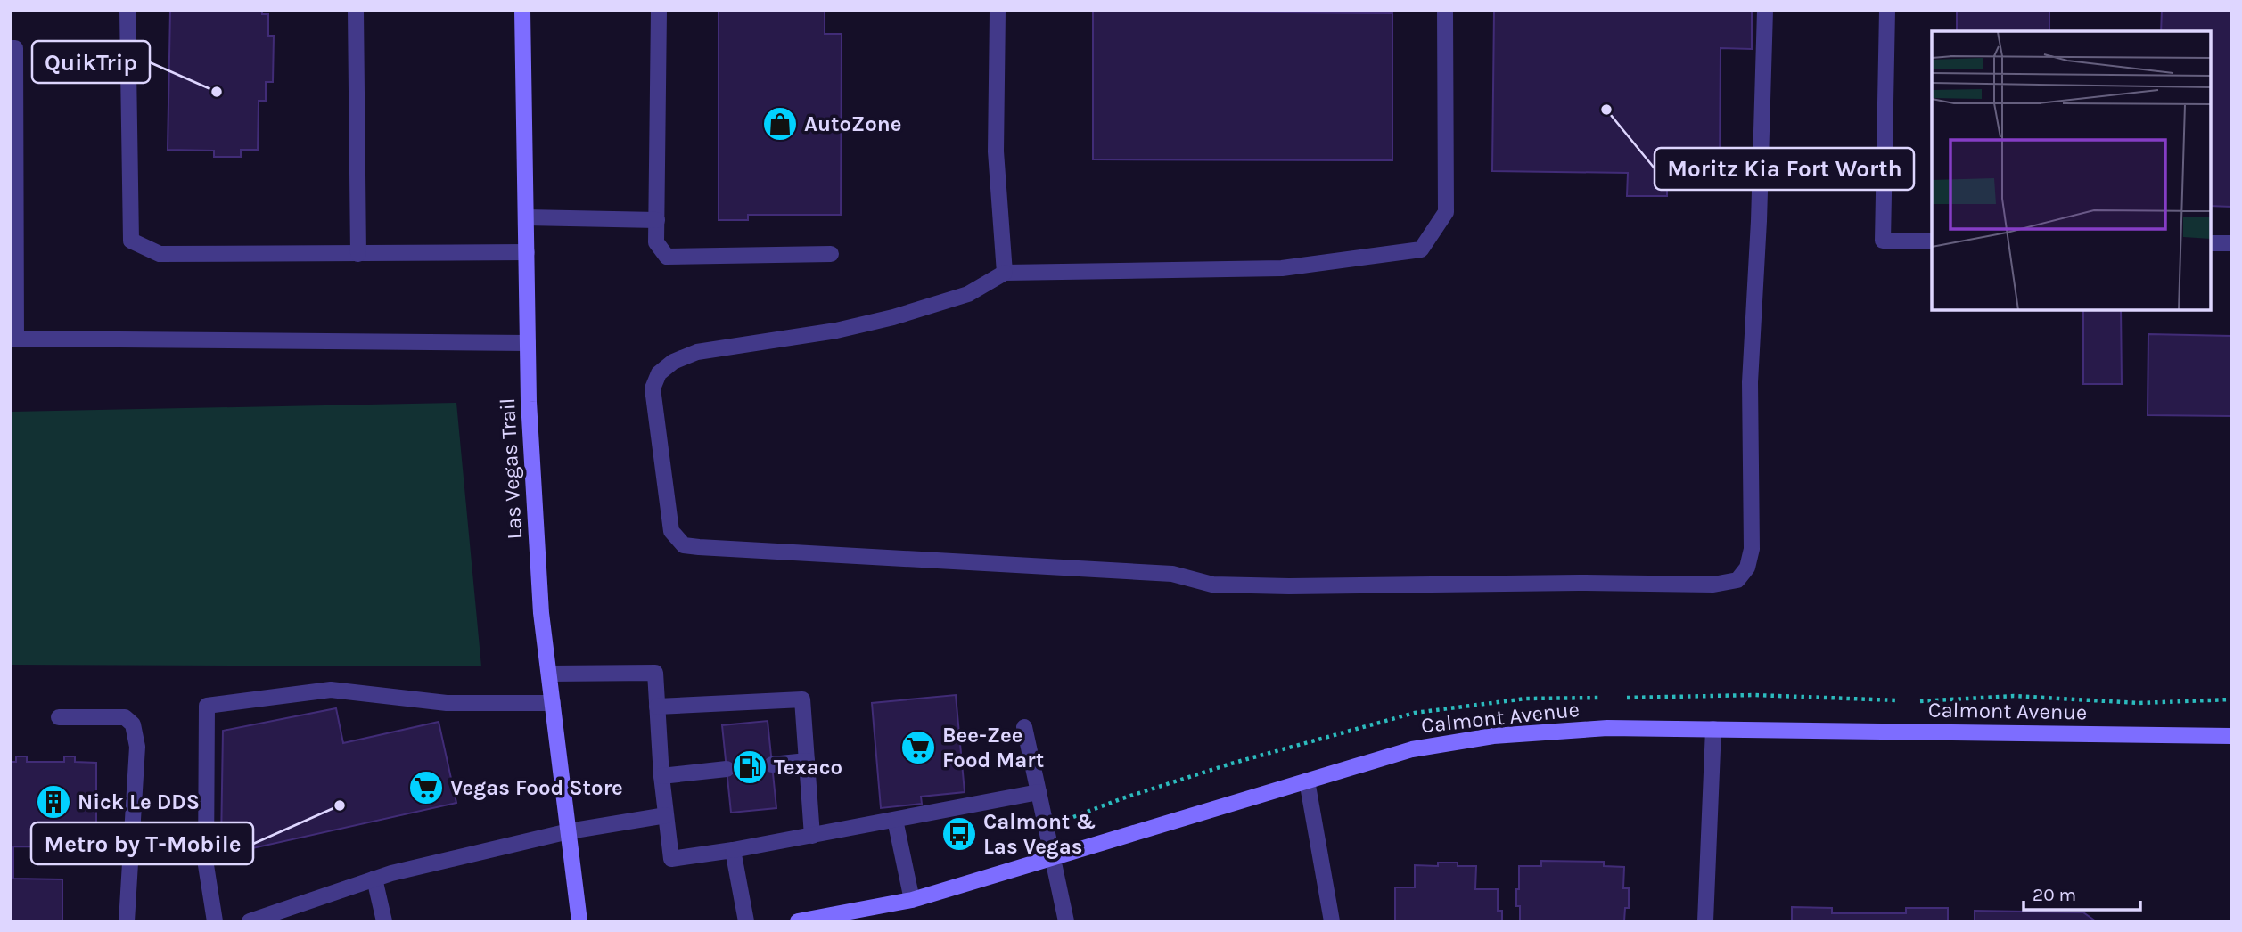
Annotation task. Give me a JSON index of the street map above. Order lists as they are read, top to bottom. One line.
{"streets":{"main road":["Las Vegas Trail","Calmont Avenue"]},"places":{"other":["QuikTrip","Moritz Kia Fort Worth","Metro by T-Mobile"],"shop":["AutoZone"],"supermarket":["Bee-Zee Food Mart","Vegas Food Store"],"fuel station":["Texaco"],"building":["Nick Le DDS"],"bus stop":["Calmont & Las Vegas"]},"scale_bar":"20 m"}
